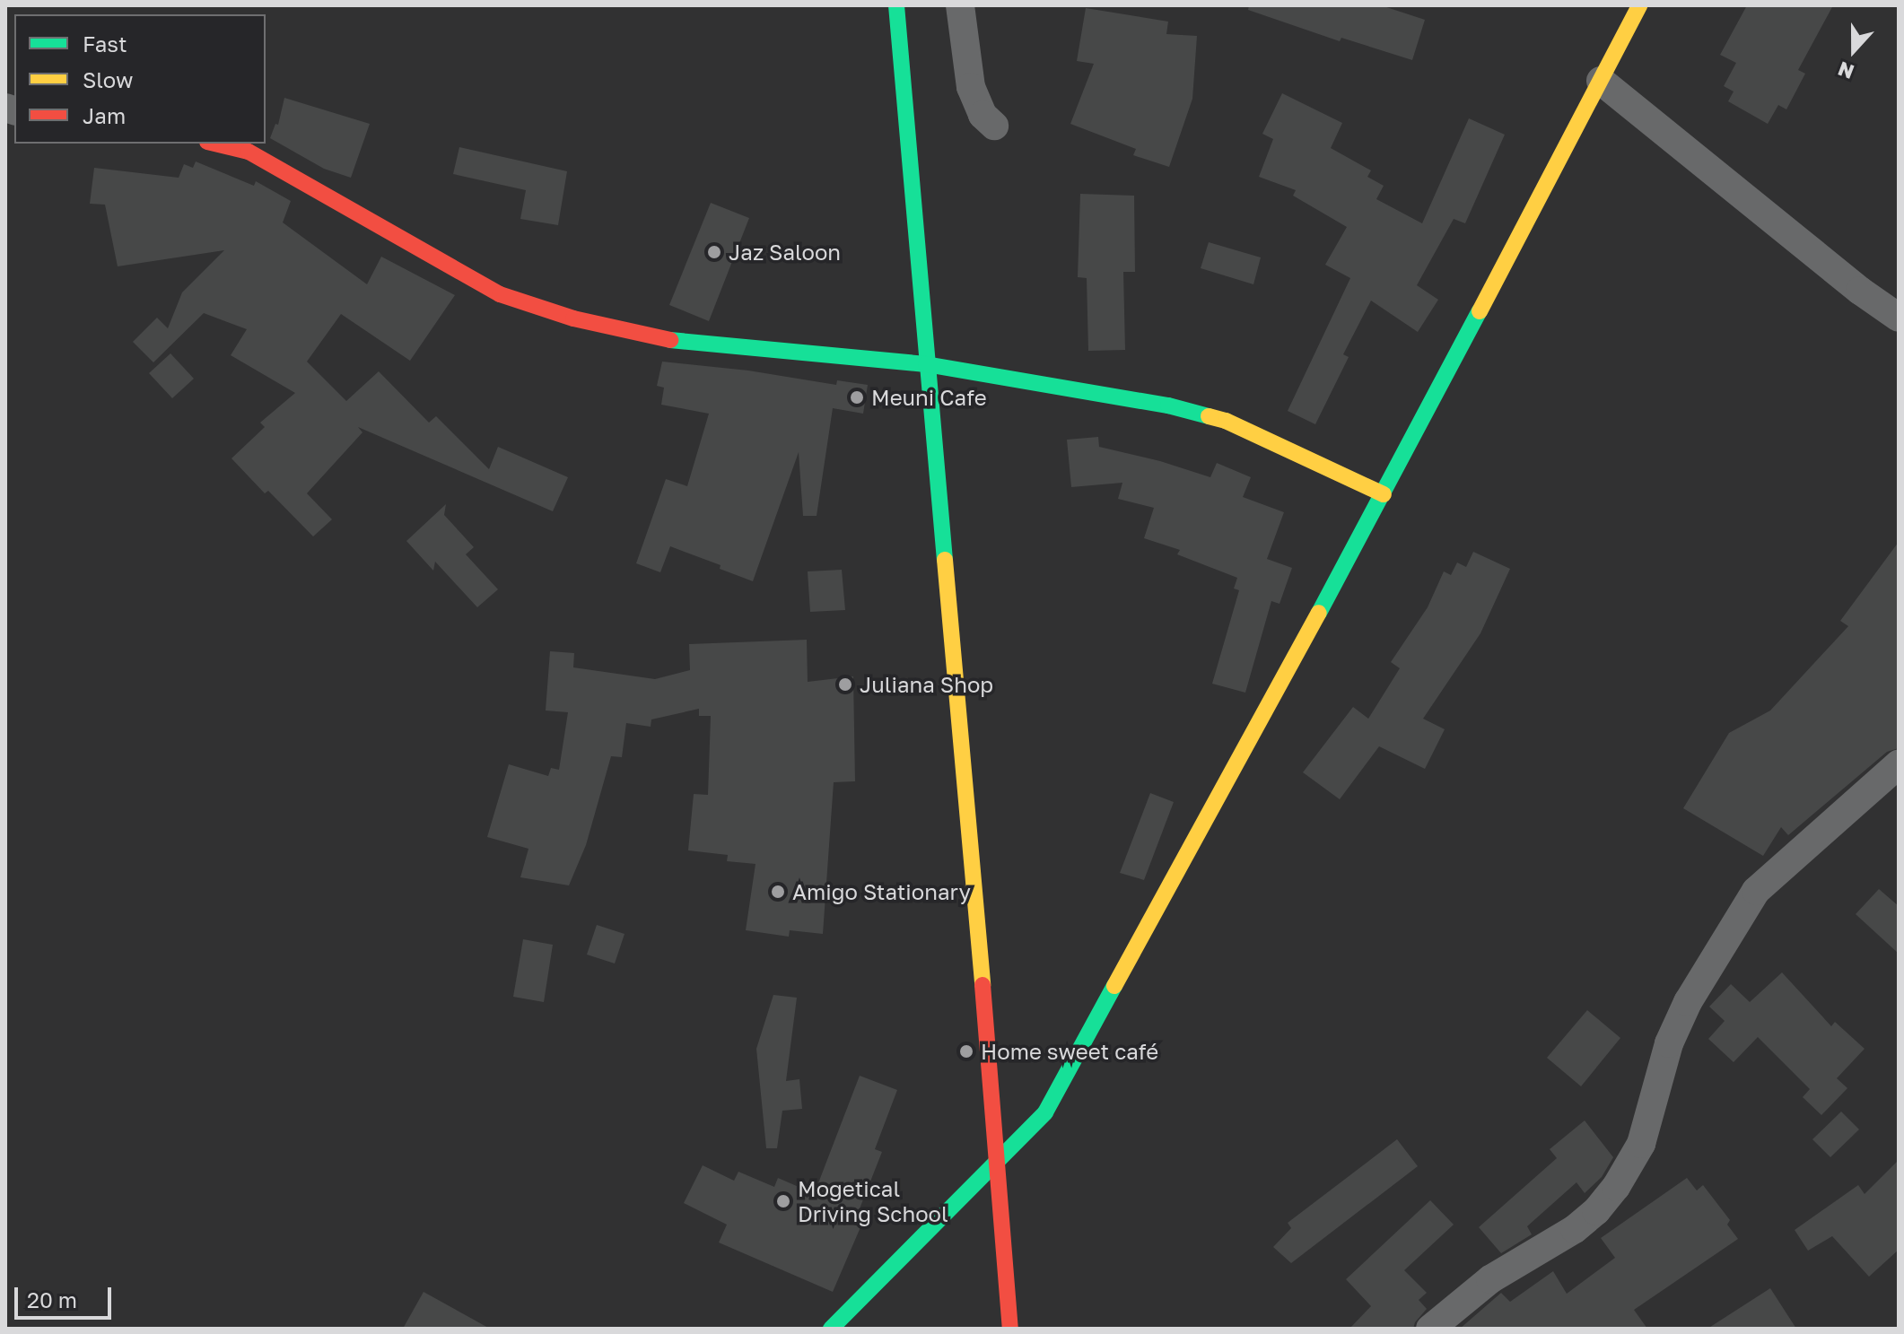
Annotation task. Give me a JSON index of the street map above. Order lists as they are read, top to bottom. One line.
{"places":["Jaz Saloon","Meuni Cafe","Juliana Shop","Amigo Stationary","Home sweet café","Mogetical Driving School"],"legend":["Fast","Slow","Jam"],"scale_bar":"20 m","north":"bottom"}
